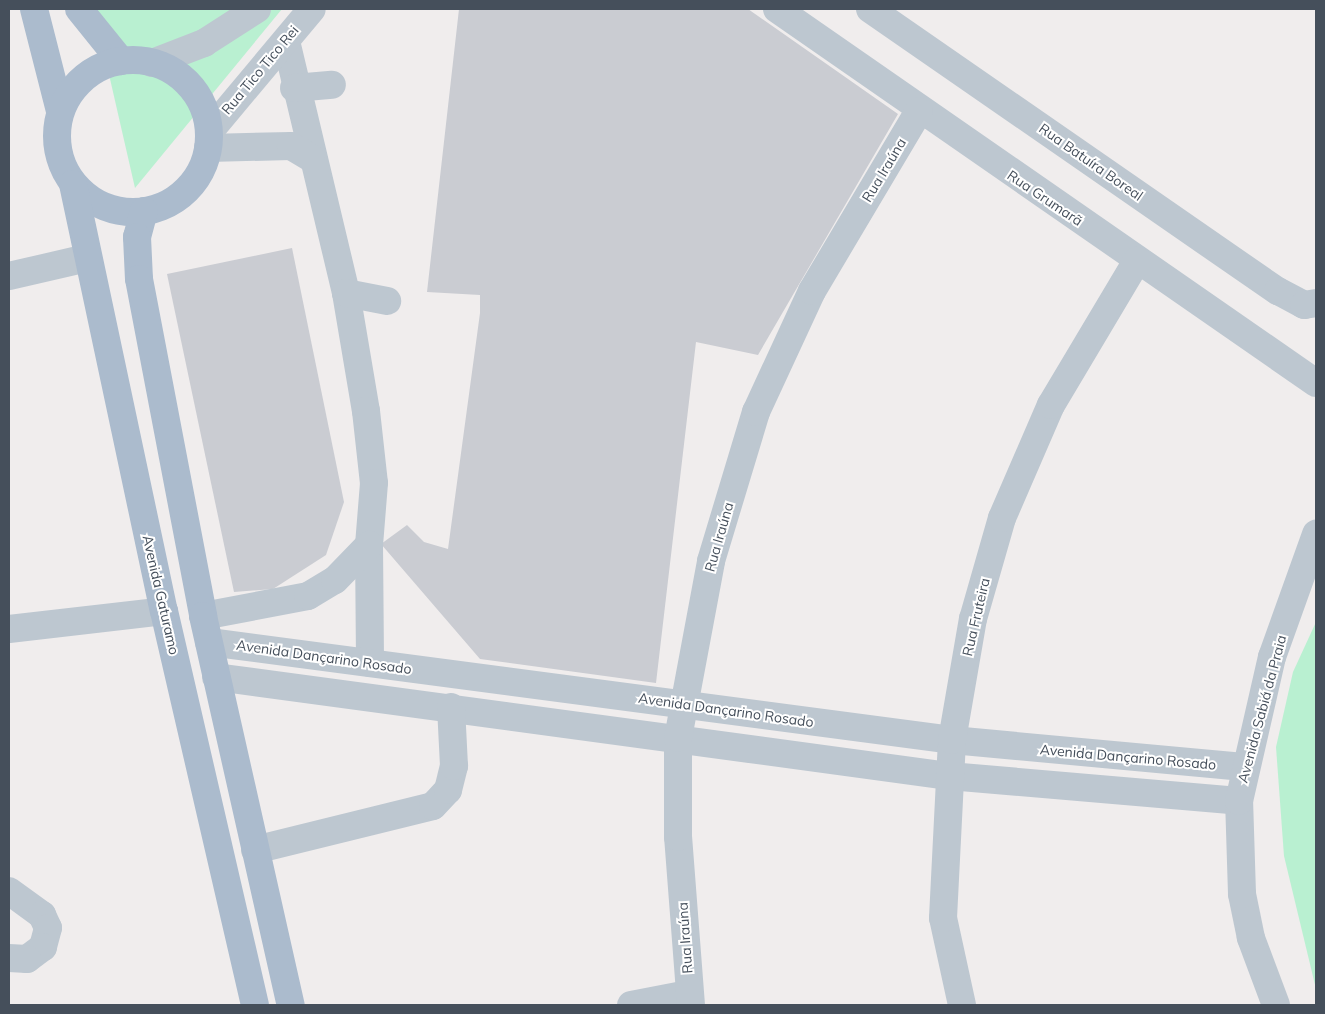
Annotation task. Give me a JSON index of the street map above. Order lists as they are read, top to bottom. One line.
{"streets":{"main road":["Avenida Gaturamo"],"street":["Rua Tico Tico Rei","Rua Batuíra Boreal","Rua Iraúna","Rua Grumarã","Rua Fruteira","Avenida Dançarino Rosado","Avenida Sabiá da Praia"]},"crossings":[["Rua Tico Tico Rei","Avenida Gaturamo"],["Rua Iraúna","Rua Grumarã"],["Rua Iraúna","Avenida Dançarino Rosado"],["Rua Grumarã","Rua Fruteira"],["Rua Fruteira","Avenida Dançarino Rosado"],["Avenida Dançarino Rosado","Avenida Sabiá da Praia"]]}
